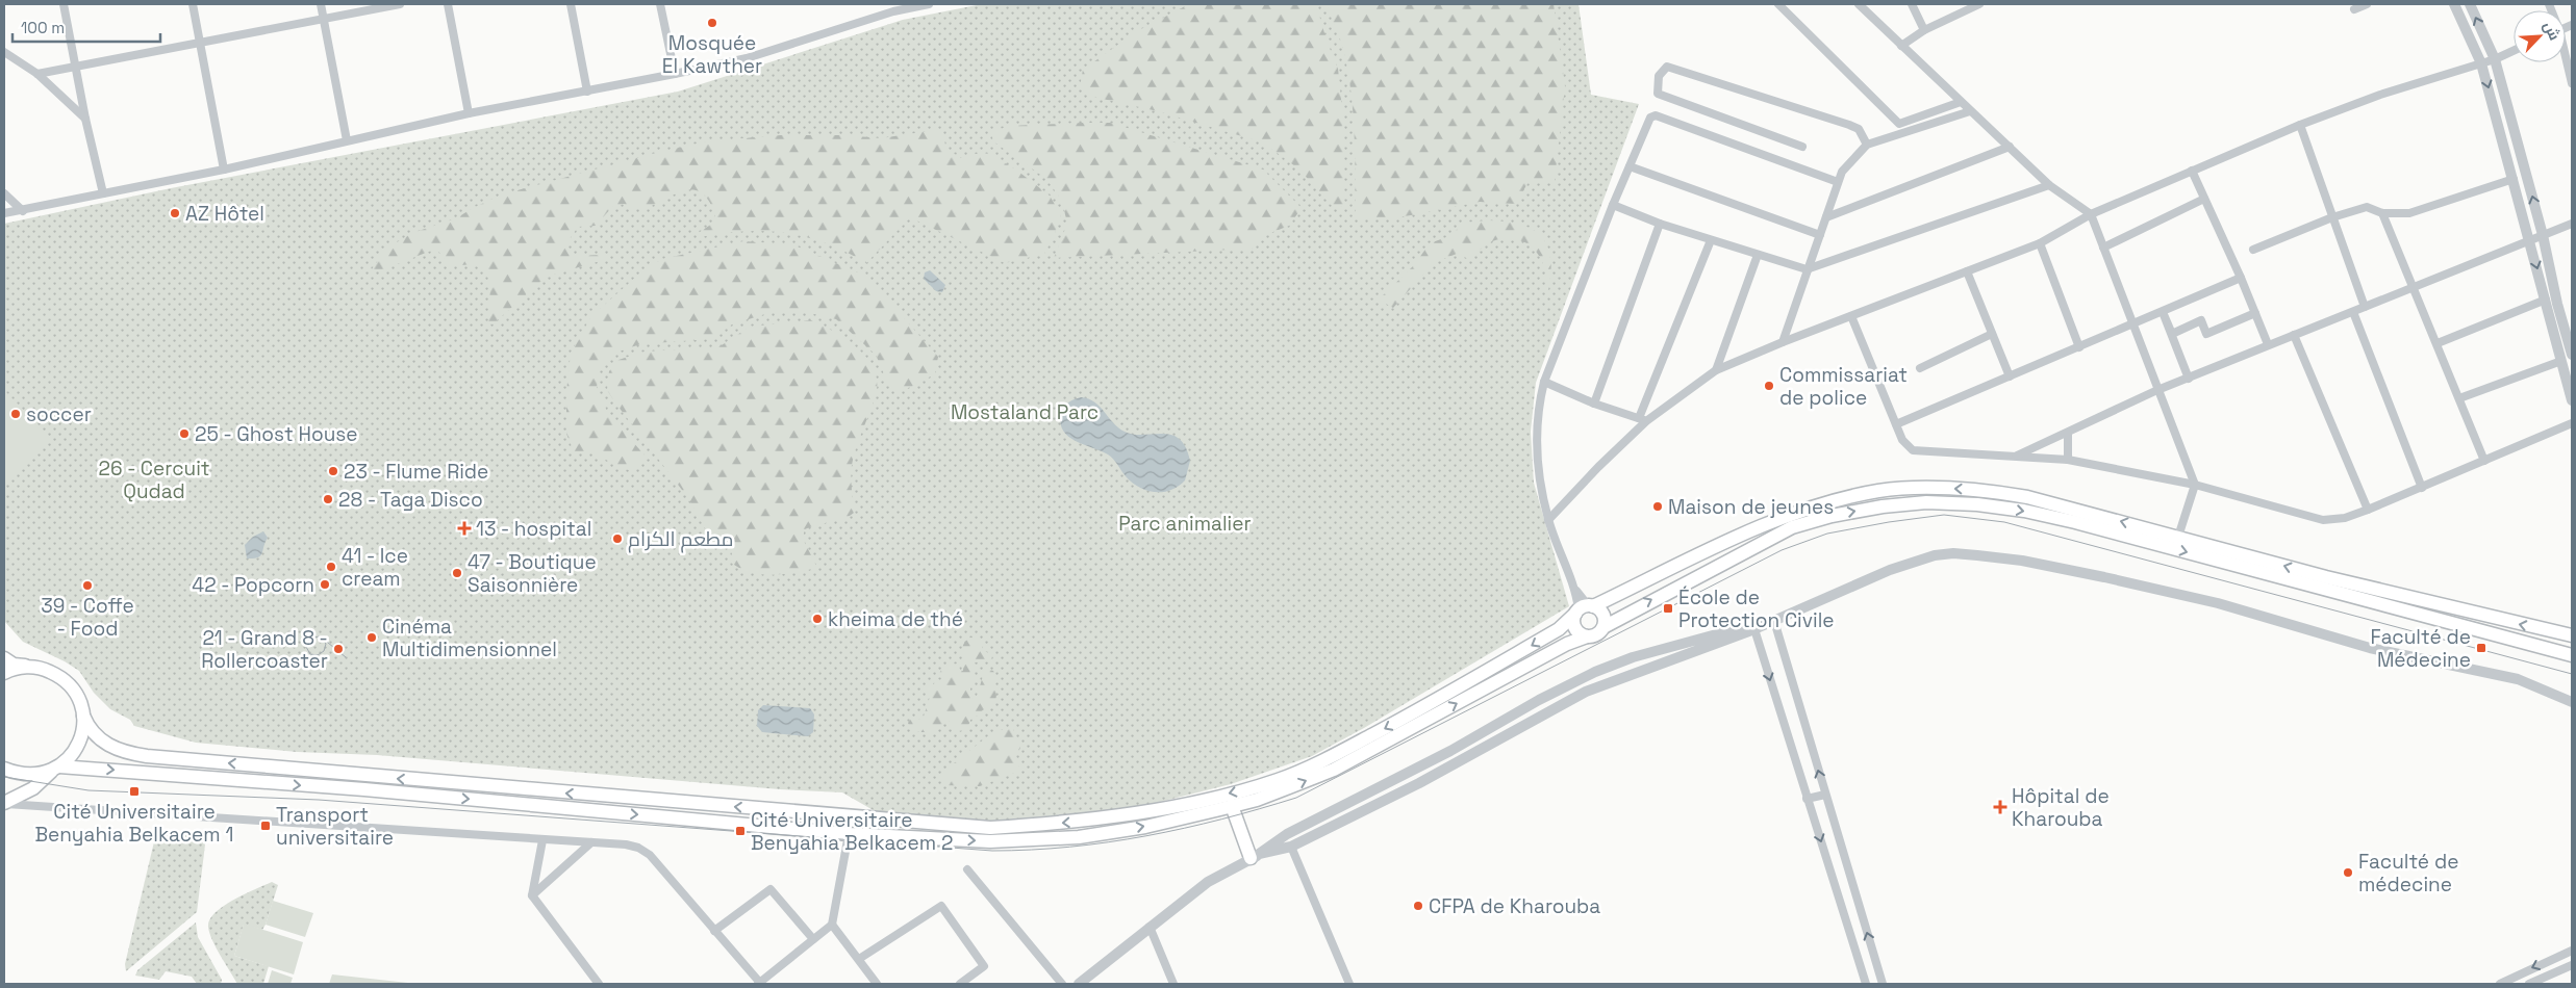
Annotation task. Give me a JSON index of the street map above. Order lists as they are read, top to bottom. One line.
{"parks":["Mostaland Parc","26 - Cercuit Qudad","Parc animalier"],"places":{"other":["Mosquée El Kawther","AZ Hôtel","Commissariat de police","soccer","25 - Ghost House","23 - Flume Ride","28 - Taga Disco","Maison de jeunes","مطعم الكرام","41 - Ice cream","47 - Boutique Saisonnière","42 - Popcorn","39 - Coffe - Food","kheima de thé","Cinéma Multidimensionnel","21 - Grand 8 - Rollercoaster","Faculté de médecine","CFPA de Kharouba"],"health":["13 - hospital","Hôpital de Kharouba"],"transit":["École de Protection Civile","Faculté de Médecine","Cité Universitaire Benyahia Belkacem 1","Transport universitaire","Cité Universitaire Benyahia Belkacem 2"]},"scale_bar":"100 m","north":"top right"}
